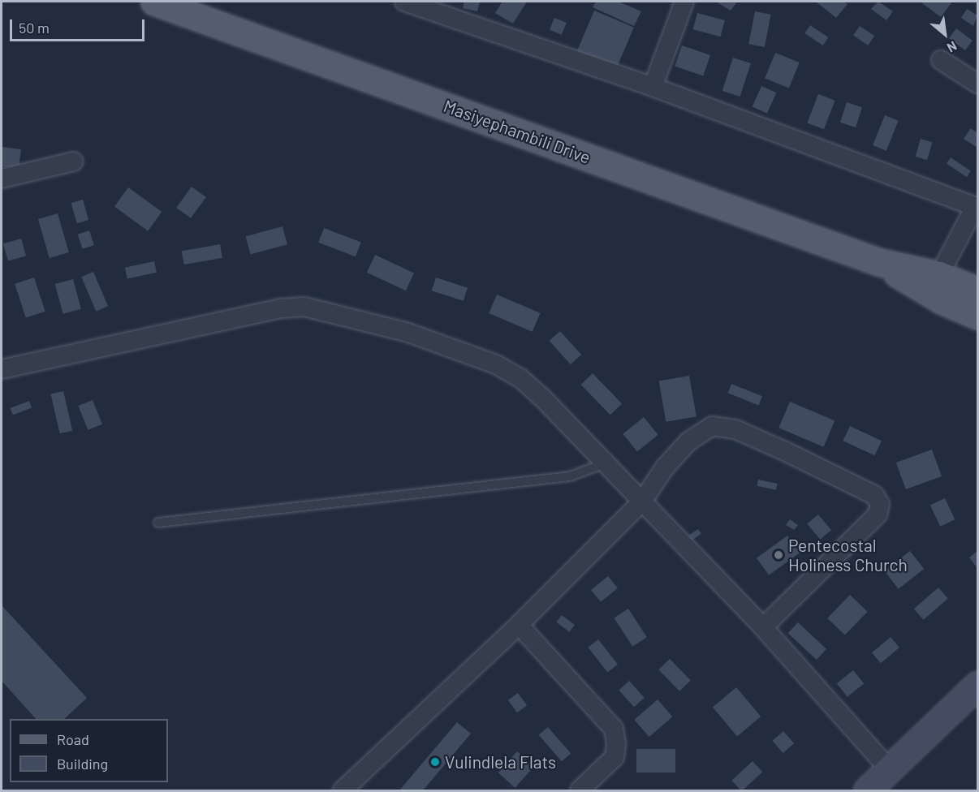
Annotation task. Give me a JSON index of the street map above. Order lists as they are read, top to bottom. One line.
{"streets":{"main road":["Masiyephambili Drive"]},"places":["Pentecostal Holiness Church","Vulindlela Flats"],"legend":["Road","Building"],"scale_bar":"50 m","north":"bottom right"}
